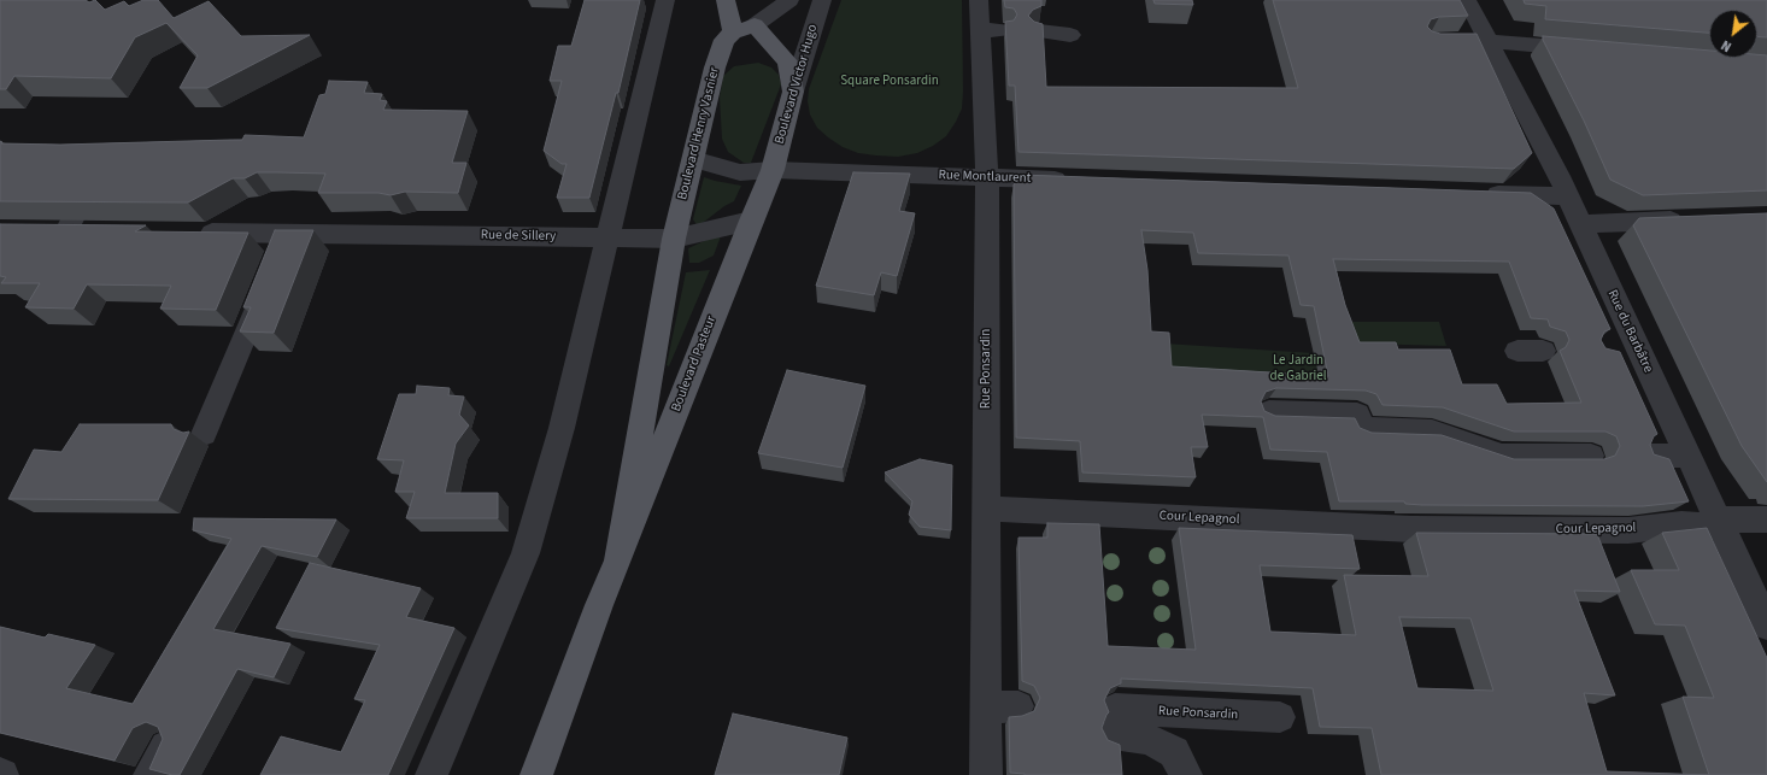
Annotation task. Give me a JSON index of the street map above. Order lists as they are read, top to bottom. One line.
{"streets":{"main road":["Boulevard Victor Hugo","Boulevard Henry Vasnier","Boulevard Pasteur"],"street":["Rue Montlaurent","Rue de Sillery","Rue du Barbâtre","Rue Ponsardin","Cour Lepagnol"]},"crossings":[["Boulevard Victor Hugo","Rue Montlaurent"],["Boulevard Victor Hugo","Boulevard Pasteur"],["Boulevard Henry Vasnier","Rue Montlaurent"],["Boulevard Henry Vasnier","Rue de Sillery"],["Boulevard Henry Vasnier","Boulevard Pasteur"],["Rue Montlaurent","Boulevard Pasteur"],["Rue Montlaurent","Rue Ponsardin"],["Rue de Sillery","Boulevard Pasteur"],["Rue du Barbâtre","Cour Lepagnol"],["Rue Ponsardin","Cour Lepagnol"]],"parks":["Square Ponsardin","Le Jardin de Gabriel"],"north":"bottom left"}
